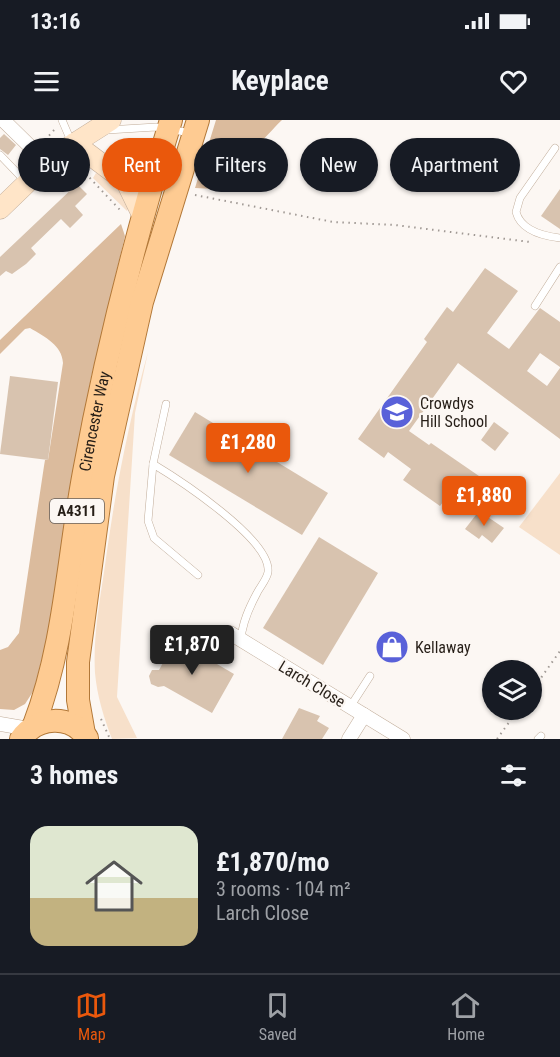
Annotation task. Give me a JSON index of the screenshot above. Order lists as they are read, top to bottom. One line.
{"streets":{"main road":["Cirencester Way","A4311"],"street":["Larch Close"]},"crossings":[["Cirencester Way","A4311"]],"places":{"school or university":["Crowdys Hill School"],"shop":["Kellaway"]},"page":{"status":"13:16","header":"Keyplace","chip":["Buy","Rent","Filters","New","Apartment"],"price":["£1,280","£1,880","£1,870"],"heading":"3 homes","list":[{"name":"£1,870/mo","note":"3 rooms · 104 m² · Larch Close"}],"tabs":["Map","Saved","Home"]}}
